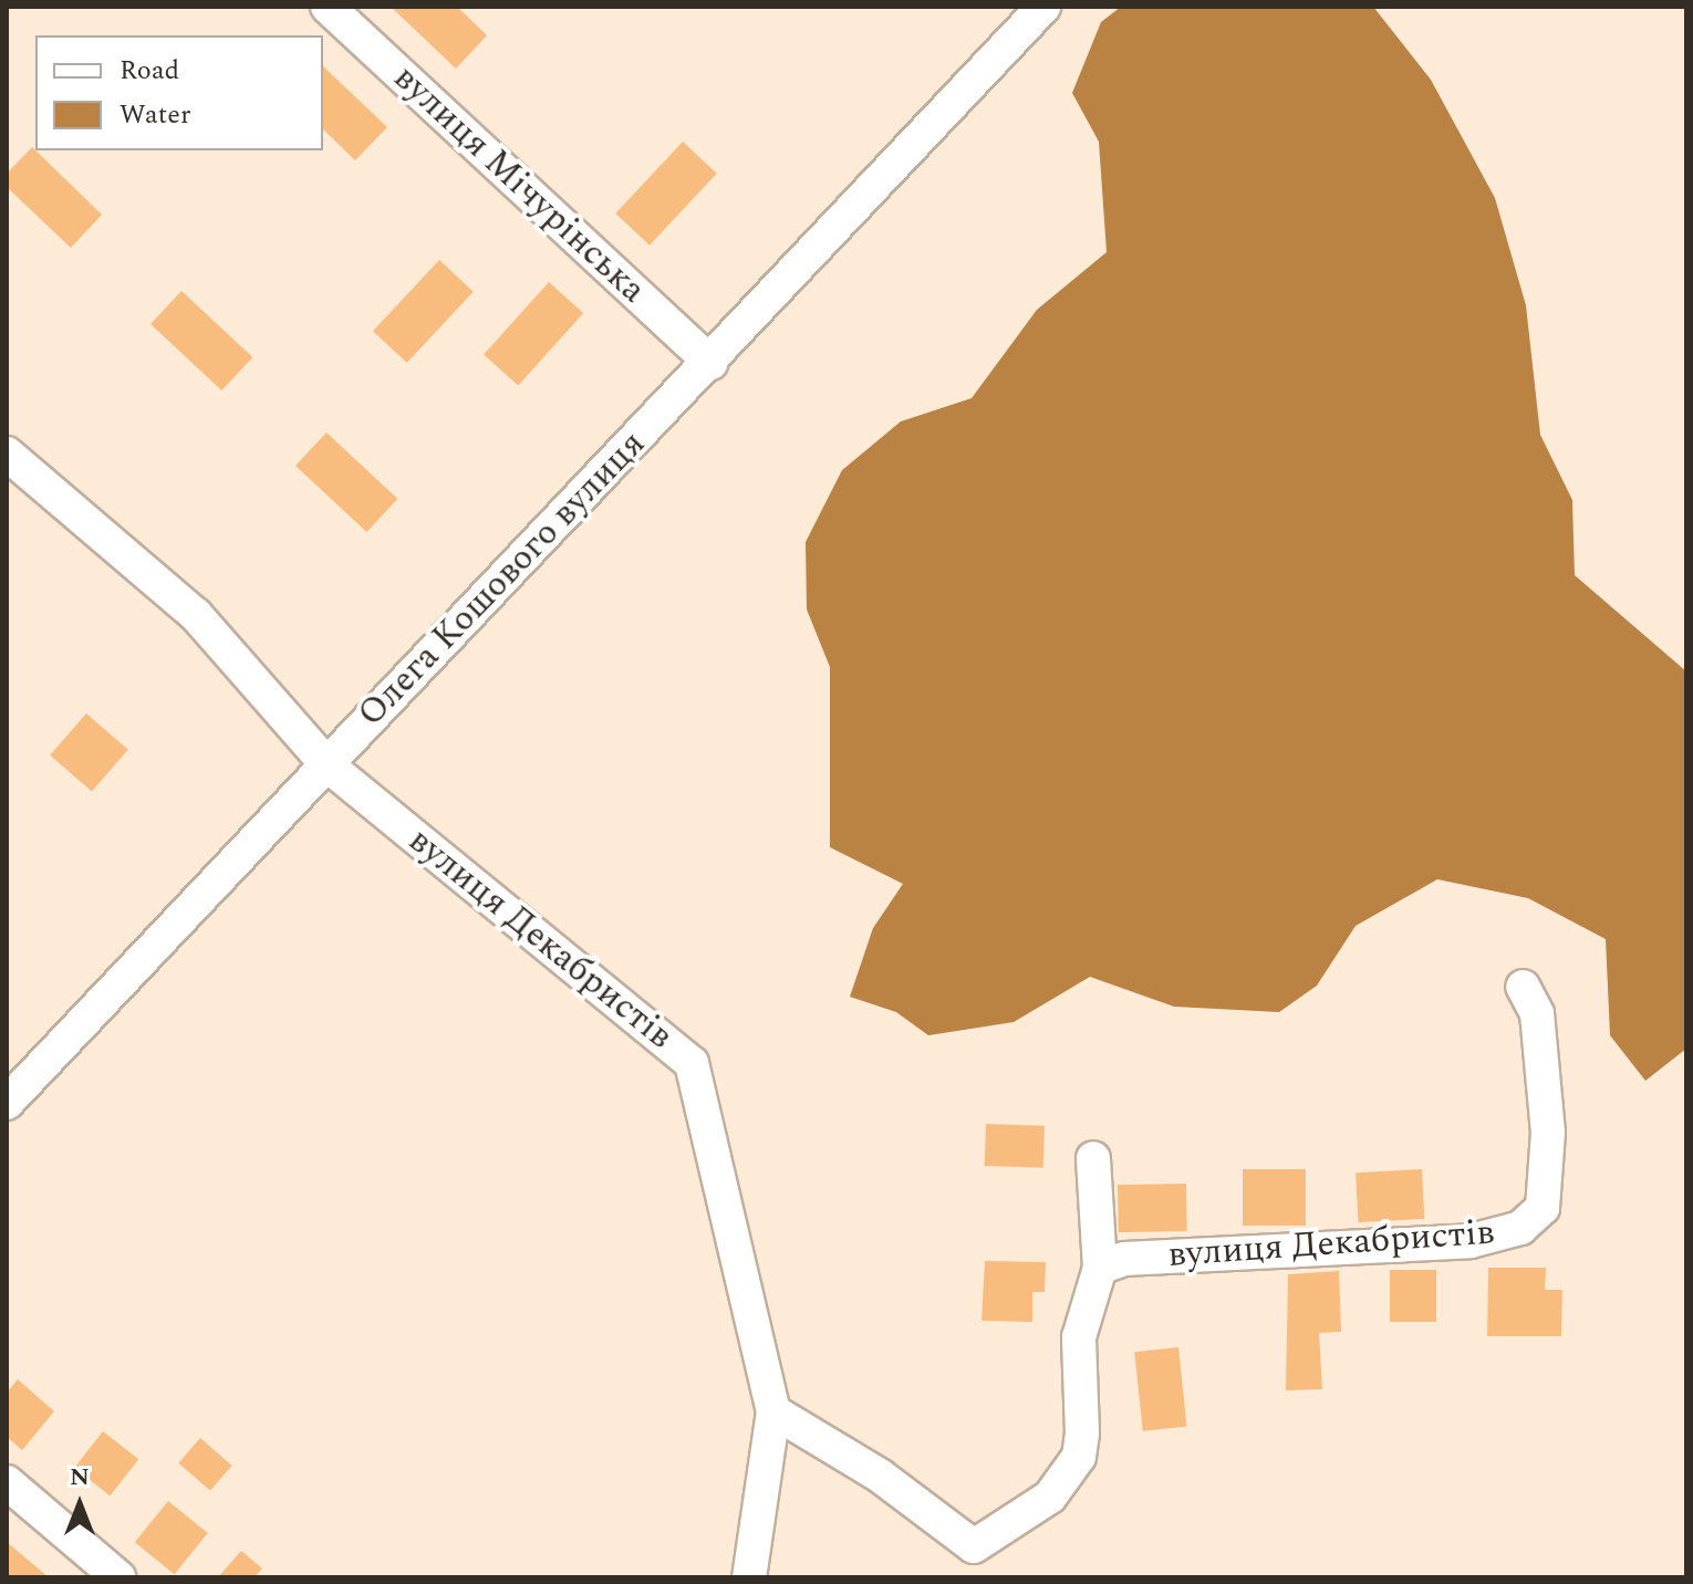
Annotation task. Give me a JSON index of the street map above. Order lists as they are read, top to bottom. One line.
{"streets":{"street":["вулиця Мічурінська","Олега Кошового вулиця","вулиця Декабристів"]},"crossings":[["вулиця Мічурінська","Олега Кошового вулиця"],["Олега Кошового вулиця","вулиця Декабристів"]],"legend":["Road","Water"],"north":"top"}
